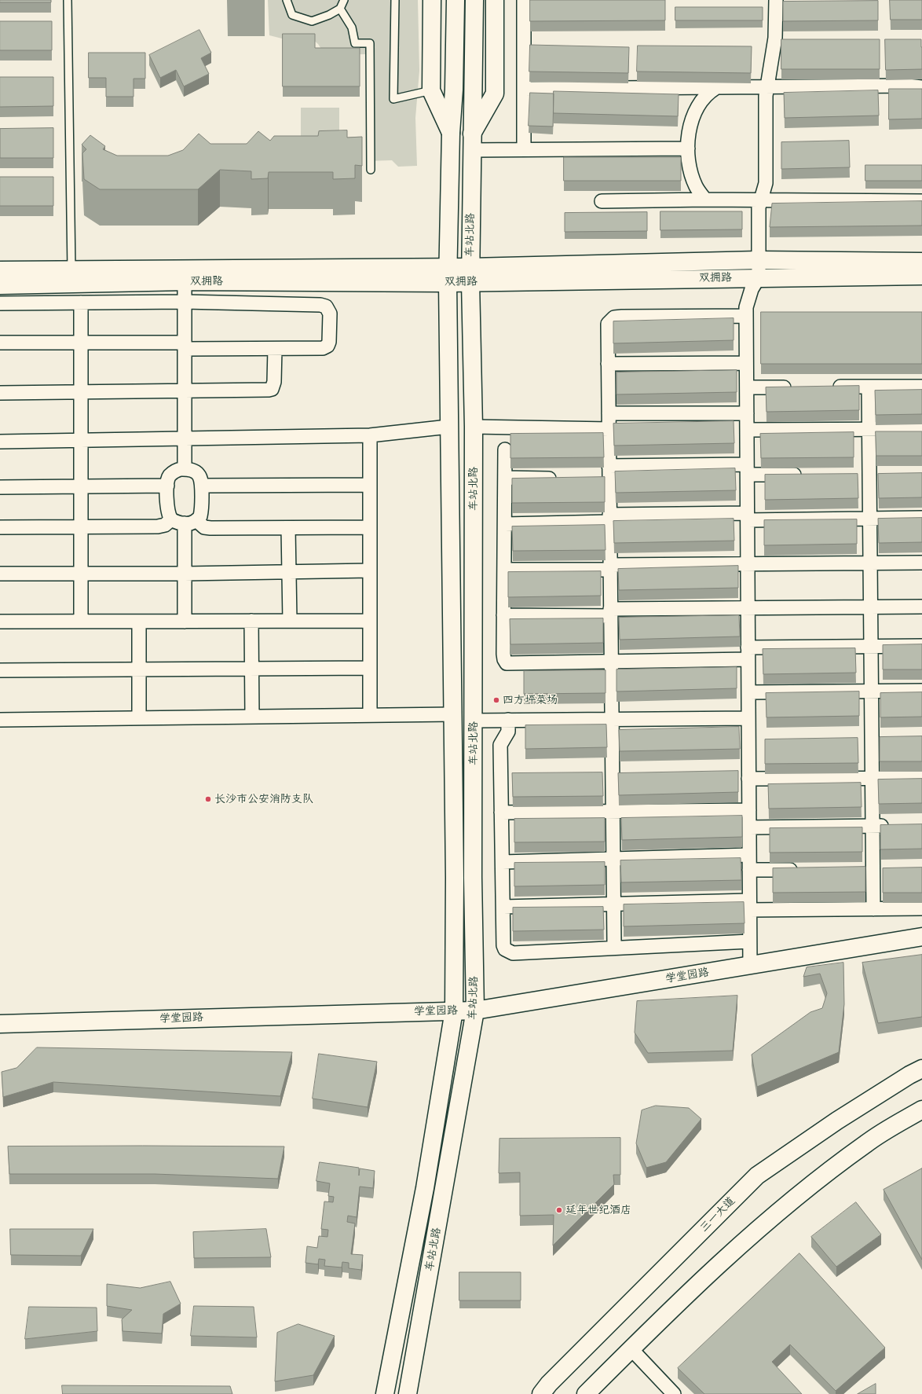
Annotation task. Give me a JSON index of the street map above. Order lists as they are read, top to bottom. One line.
{"streets":{"main road":["车站北路","双拥路","学堂园路","三一大道"]},"crossings":[["车站北路","双拥路"],["车站北路","学堂园路"]],"places":["四方坪菜场","长沙市公安消防支队","延年世纪酒店"]}
